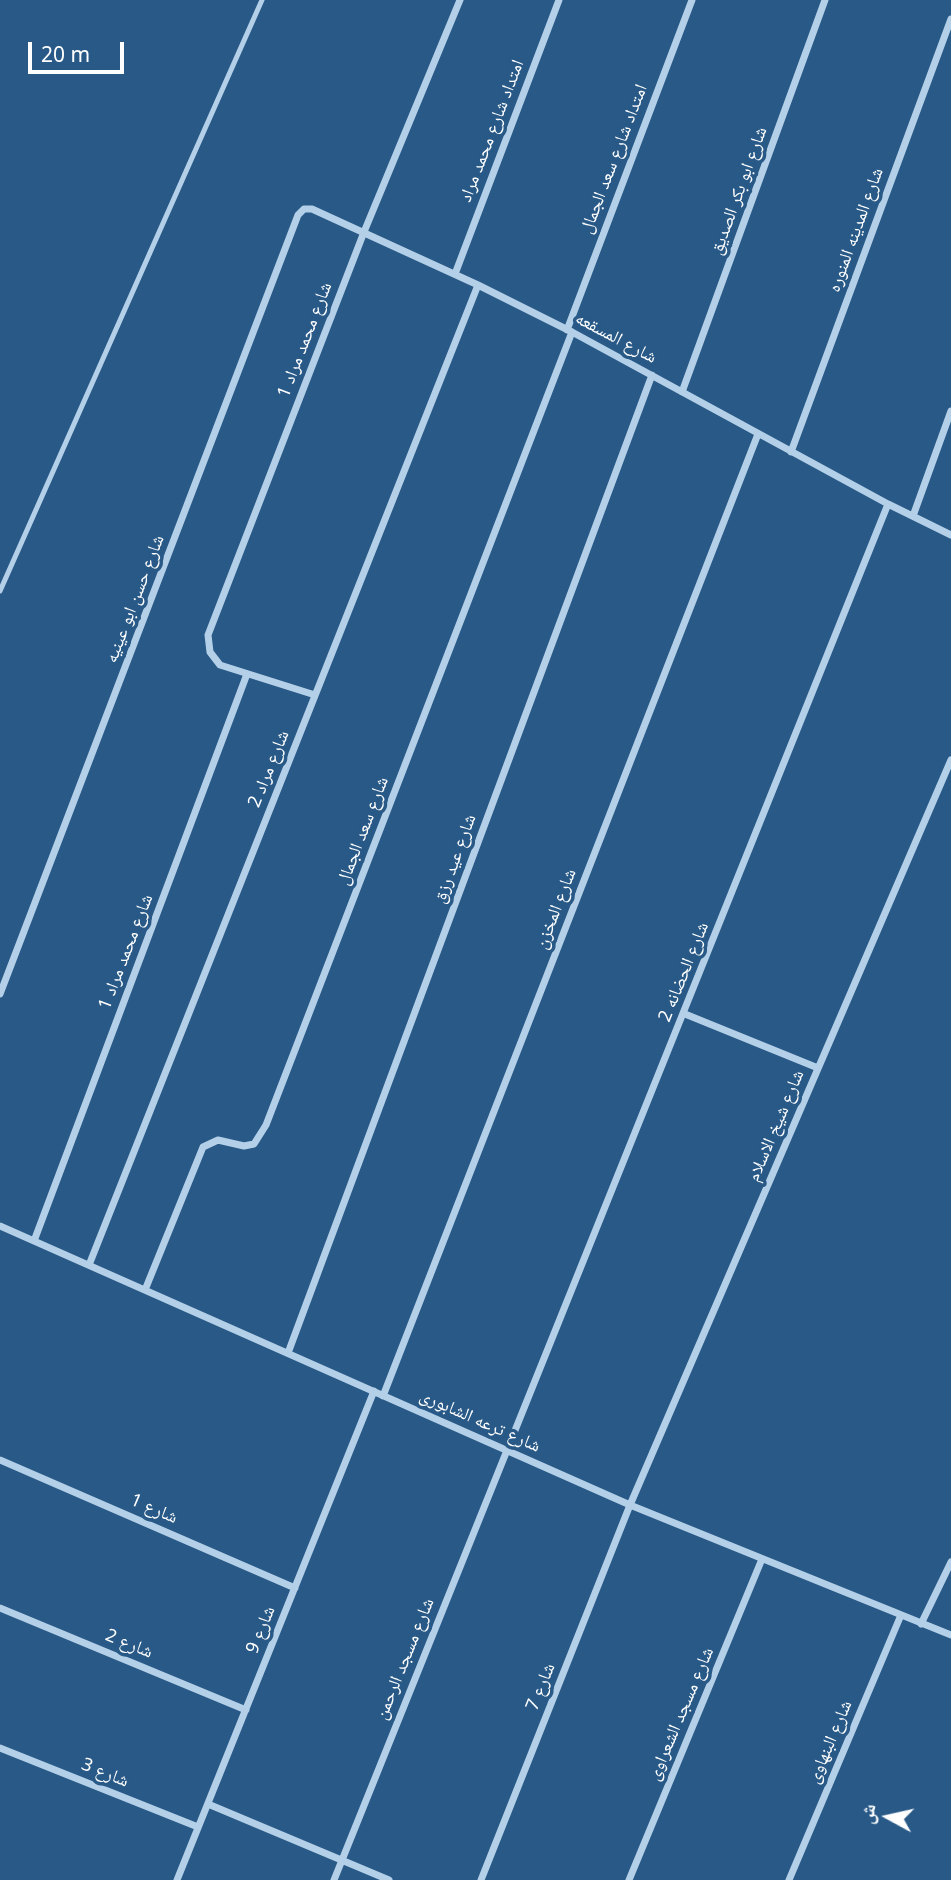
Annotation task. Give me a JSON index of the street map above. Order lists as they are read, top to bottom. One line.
{"streets":{"street":["امتداد شارع محمد مراد","امتداد شارع سعد الجمال","شارع ابو بكر الصديق","شارع المدينه المنوره","شارع المسقعه","شارع محمد مراد 1","شارع حسن ابو عينيه","شارع مراد 2","شارع سعد الجمال","شارع عيد رزق","شارع المخزن","شارع الحضانه 2","شارع شيخ الاسلام","شارع ترعه الشابورى","شارع 1","شارع 9","شارع 2","شارع مسجد الرحمن","شارع 7","شارع مسجد الشعراوى","شارع البنهاوى","شارع 3"]},"crossings":[["امتداد شارع محمد مراد","شارع المسقعه"],["امتداد شارع سعد الجمال","شارع المسقعه"],["امتداد شارع سعد الجمال","شارع سعد الجمال"],["شارع ابو بكر الصديق","شارع المسقعه"],["شارع المدينه المنوره","شارع المسقعه"],["شارع المسقعه","شارع محمد مراد 1"],["شارع المسقعه","شارع حسن ابو عينيه"],["شارع المسقعه","شارع مراد 2"],["شارع المسقعه","شارع سعد الجمال"],["شارع المسقعه","شارع عيد رزق"],["شارع المسقعه","شارع المخزن"],["شارع المسقعه","شارع الحضانه 2"],["شارع محمد مراد 1","شارع مراد 2"],["شارع محمد مراد 1","شارع ترعه الشابورى"],["شارع مراد 2","شارع ترعه الشابورى"],["شارع سعد الجمال","شارع ترعه الشابورى"],["شارع عيد رزق","شارع ترعه الشابورى"],["شارع المخزن","شارع ترعه الشابورى"],["شارع الحضانه 2","شارع ترعه الشابورى"],["شارع الحضانه 2","شارع مسجد الرحمن"],["شارع شيخ الاسلام","شارع ترعه الشابورى"],["شارع شيخ الاسلام","شارع 7"],["شارع ترعه الشابورى","شارع 9"],["شارع ترعه الشابورى","شارع مسجد الرحمن"],["شارع ترعه الشابورى","شارع 7"],["شارع ترعه الشابورى","شارع مسجد الشعراوى"],["شارع ترعه الشابورى","شارع البنهاوى"],["شارع 1","شارع 9"],["شارع 9","شارع 2"],["شارع 9","شارع 3"]],"scale_bar":"20 m","north":"left"}
